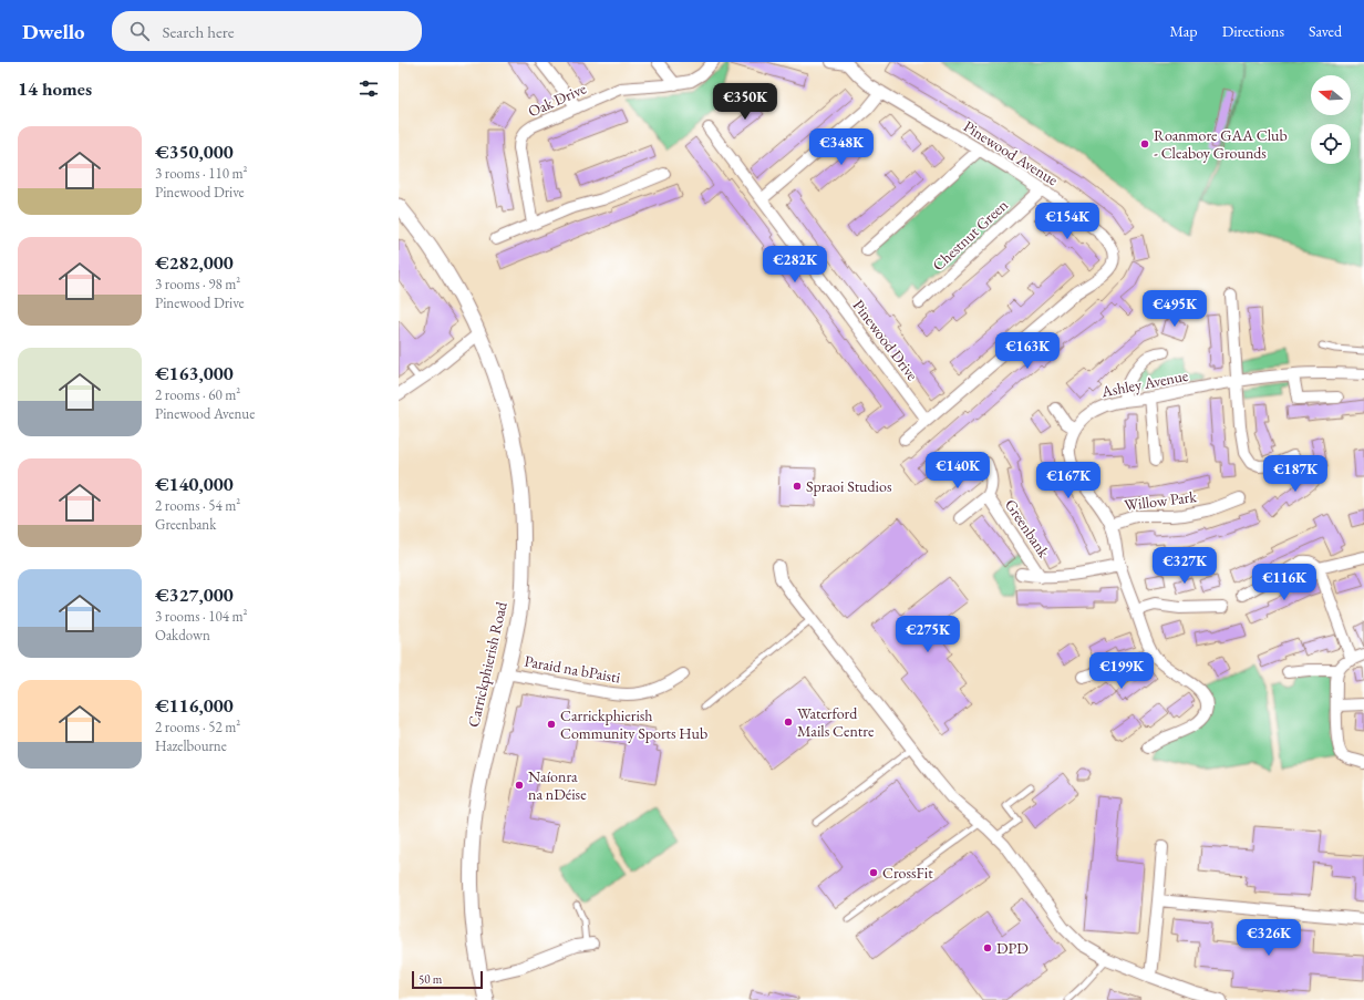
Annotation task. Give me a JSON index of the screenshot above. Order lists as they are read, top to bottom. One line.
{"streets":{"street":["Oak Drive","Pinewood Avenue","Chestnut Green","Pinewood Drive","Ashley Avenue","Willow Park","Greenbank","Carrickphierish Road","Paraid na bPaisti"]},"crossings":[["Pinewood Avenue","Chestnut Green"],["Pinewood Avenue","Pinewood Drive"],["Carrickphierish Road","Paraid na bPaisti"]],"places":["Roanmore GAA Club - Cleaboy Grounds","Spraoi Studios","Waterford Mails Centre","Carrickphierish Community Sports Hub","Naíonra na nDéise","CrossFit","DPD"],"scale_bar":"50 m","north":"left","page":{"header":"Dwello","search":"Search here","nav":["Map","Directions","Saved"],"heading":"14 homes","price":["€350K","€348K","€154K","€282K","€495K","€163K","€140K","€187K","€167K","€327K","€116K","€275K","€199K","€326K"],"list":[{"name":"€350,000","note":"3 rooms · 110 m² · Pinewood Drive"},{"name":"€282,000","note":"3 rooms · 98 m² · Pinewood Drive"},{"name":"€163,000","note":"2 rooms · 60 m² · Pinewood Avenue"},{"name":"€140,000","note":"2 rooms · 54 m² · Greenbank"},{"name":"€327,000","note":"3 rooms · 104 m² · Oakdown"},{"name":"€116,000","note":"2 rooms · 52 m² · Hazelbourne"}],"scale":"50 m"}}
